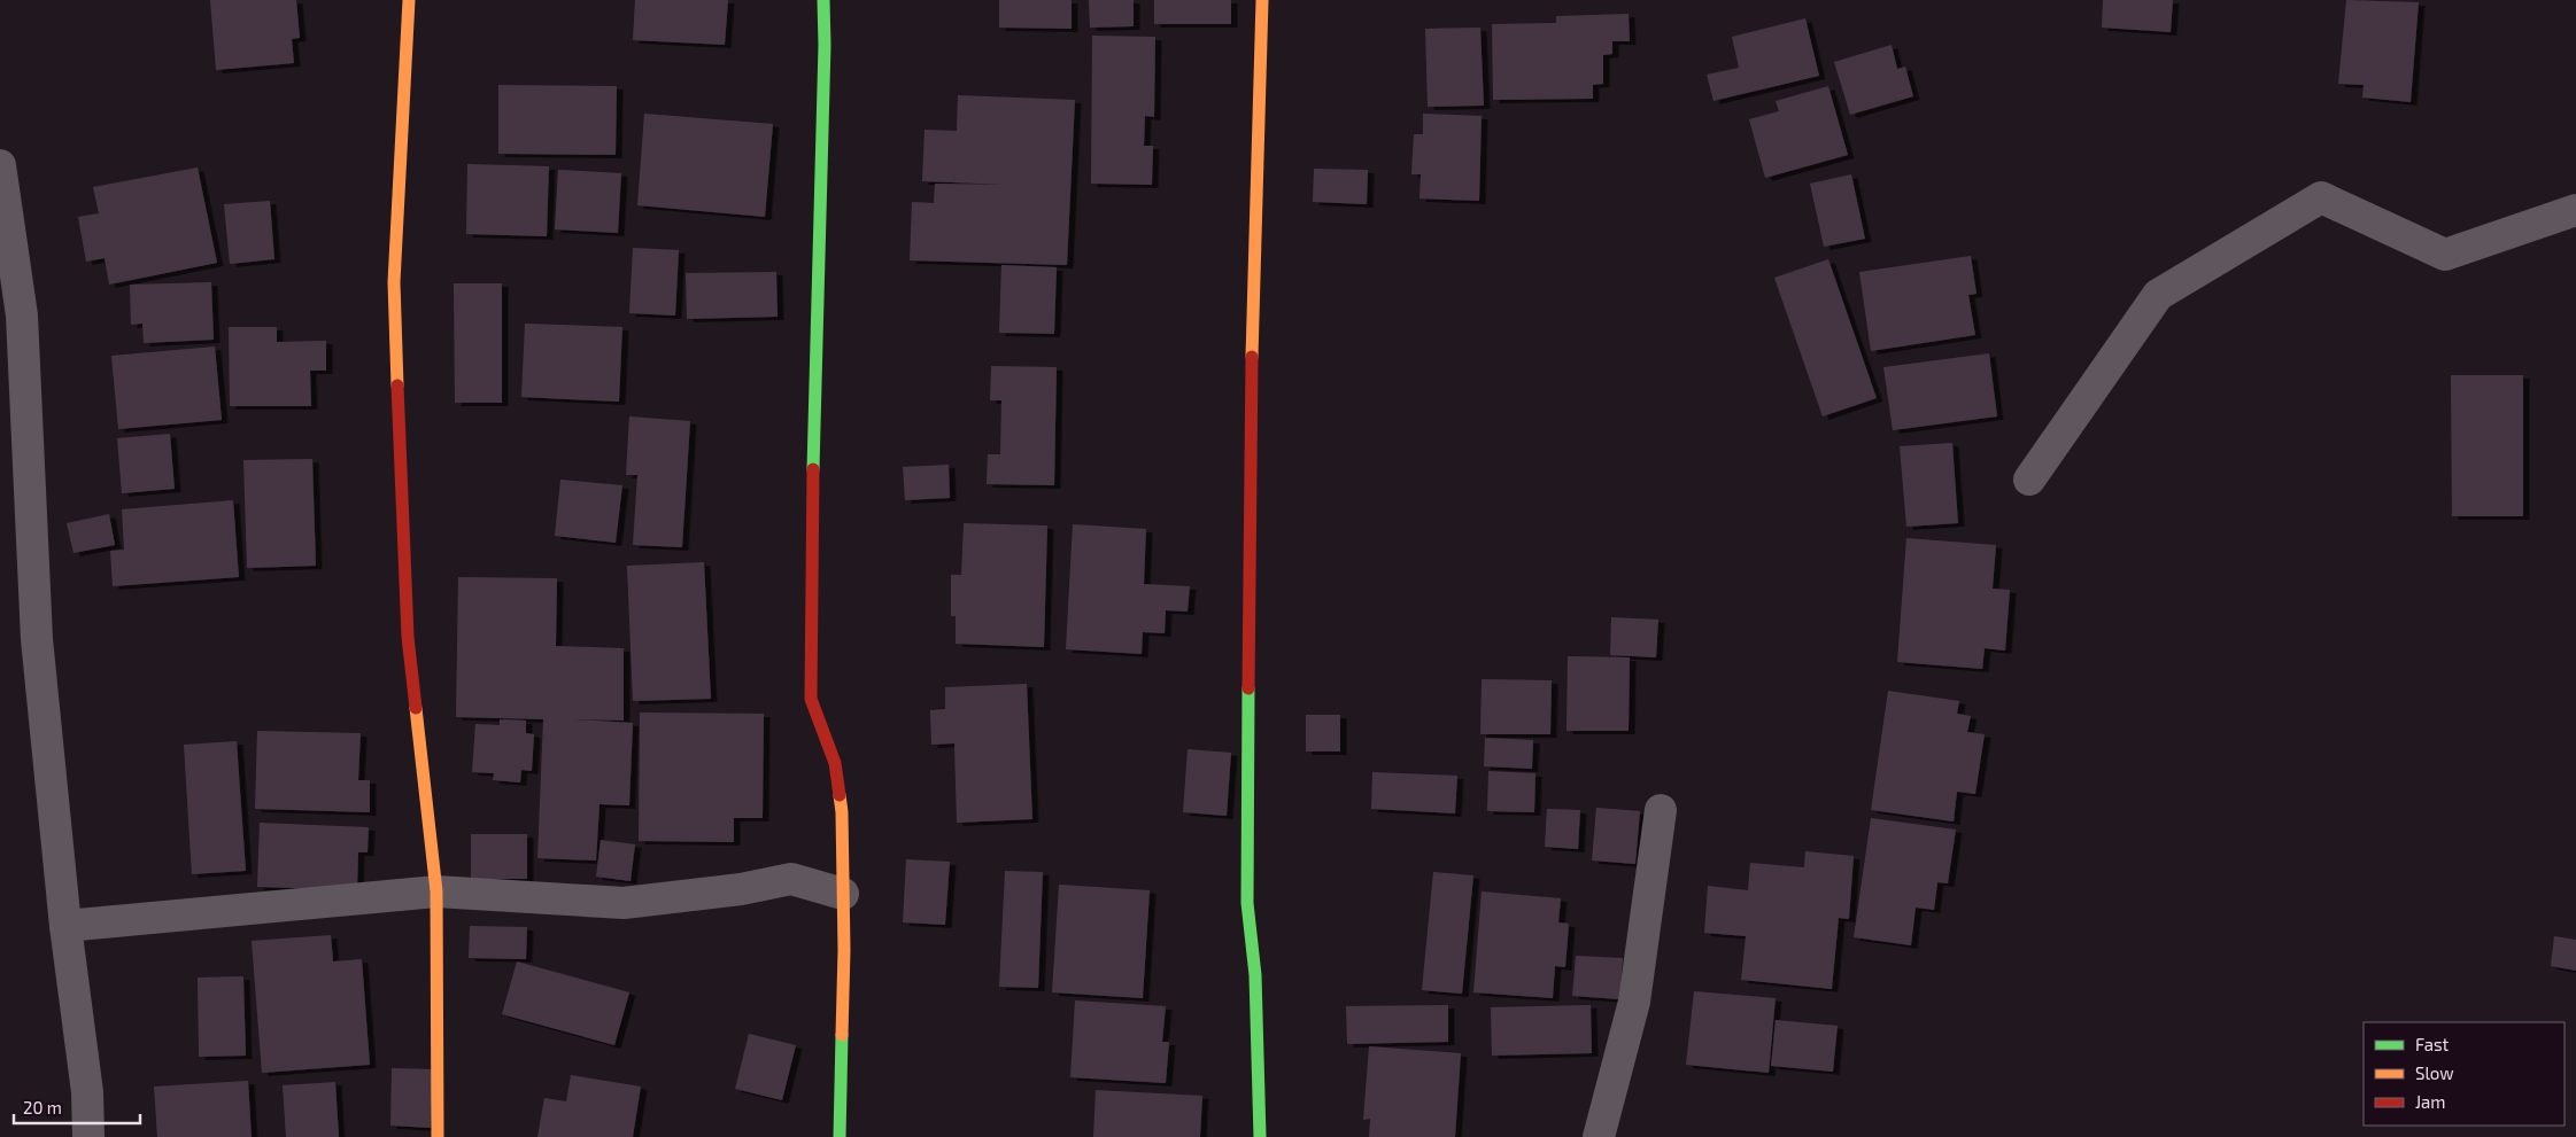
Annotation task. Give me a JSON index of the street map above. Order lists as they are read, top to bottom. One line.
{"legend":["Fast","Slow","Jam"],"scale_bar":"20 m"}
